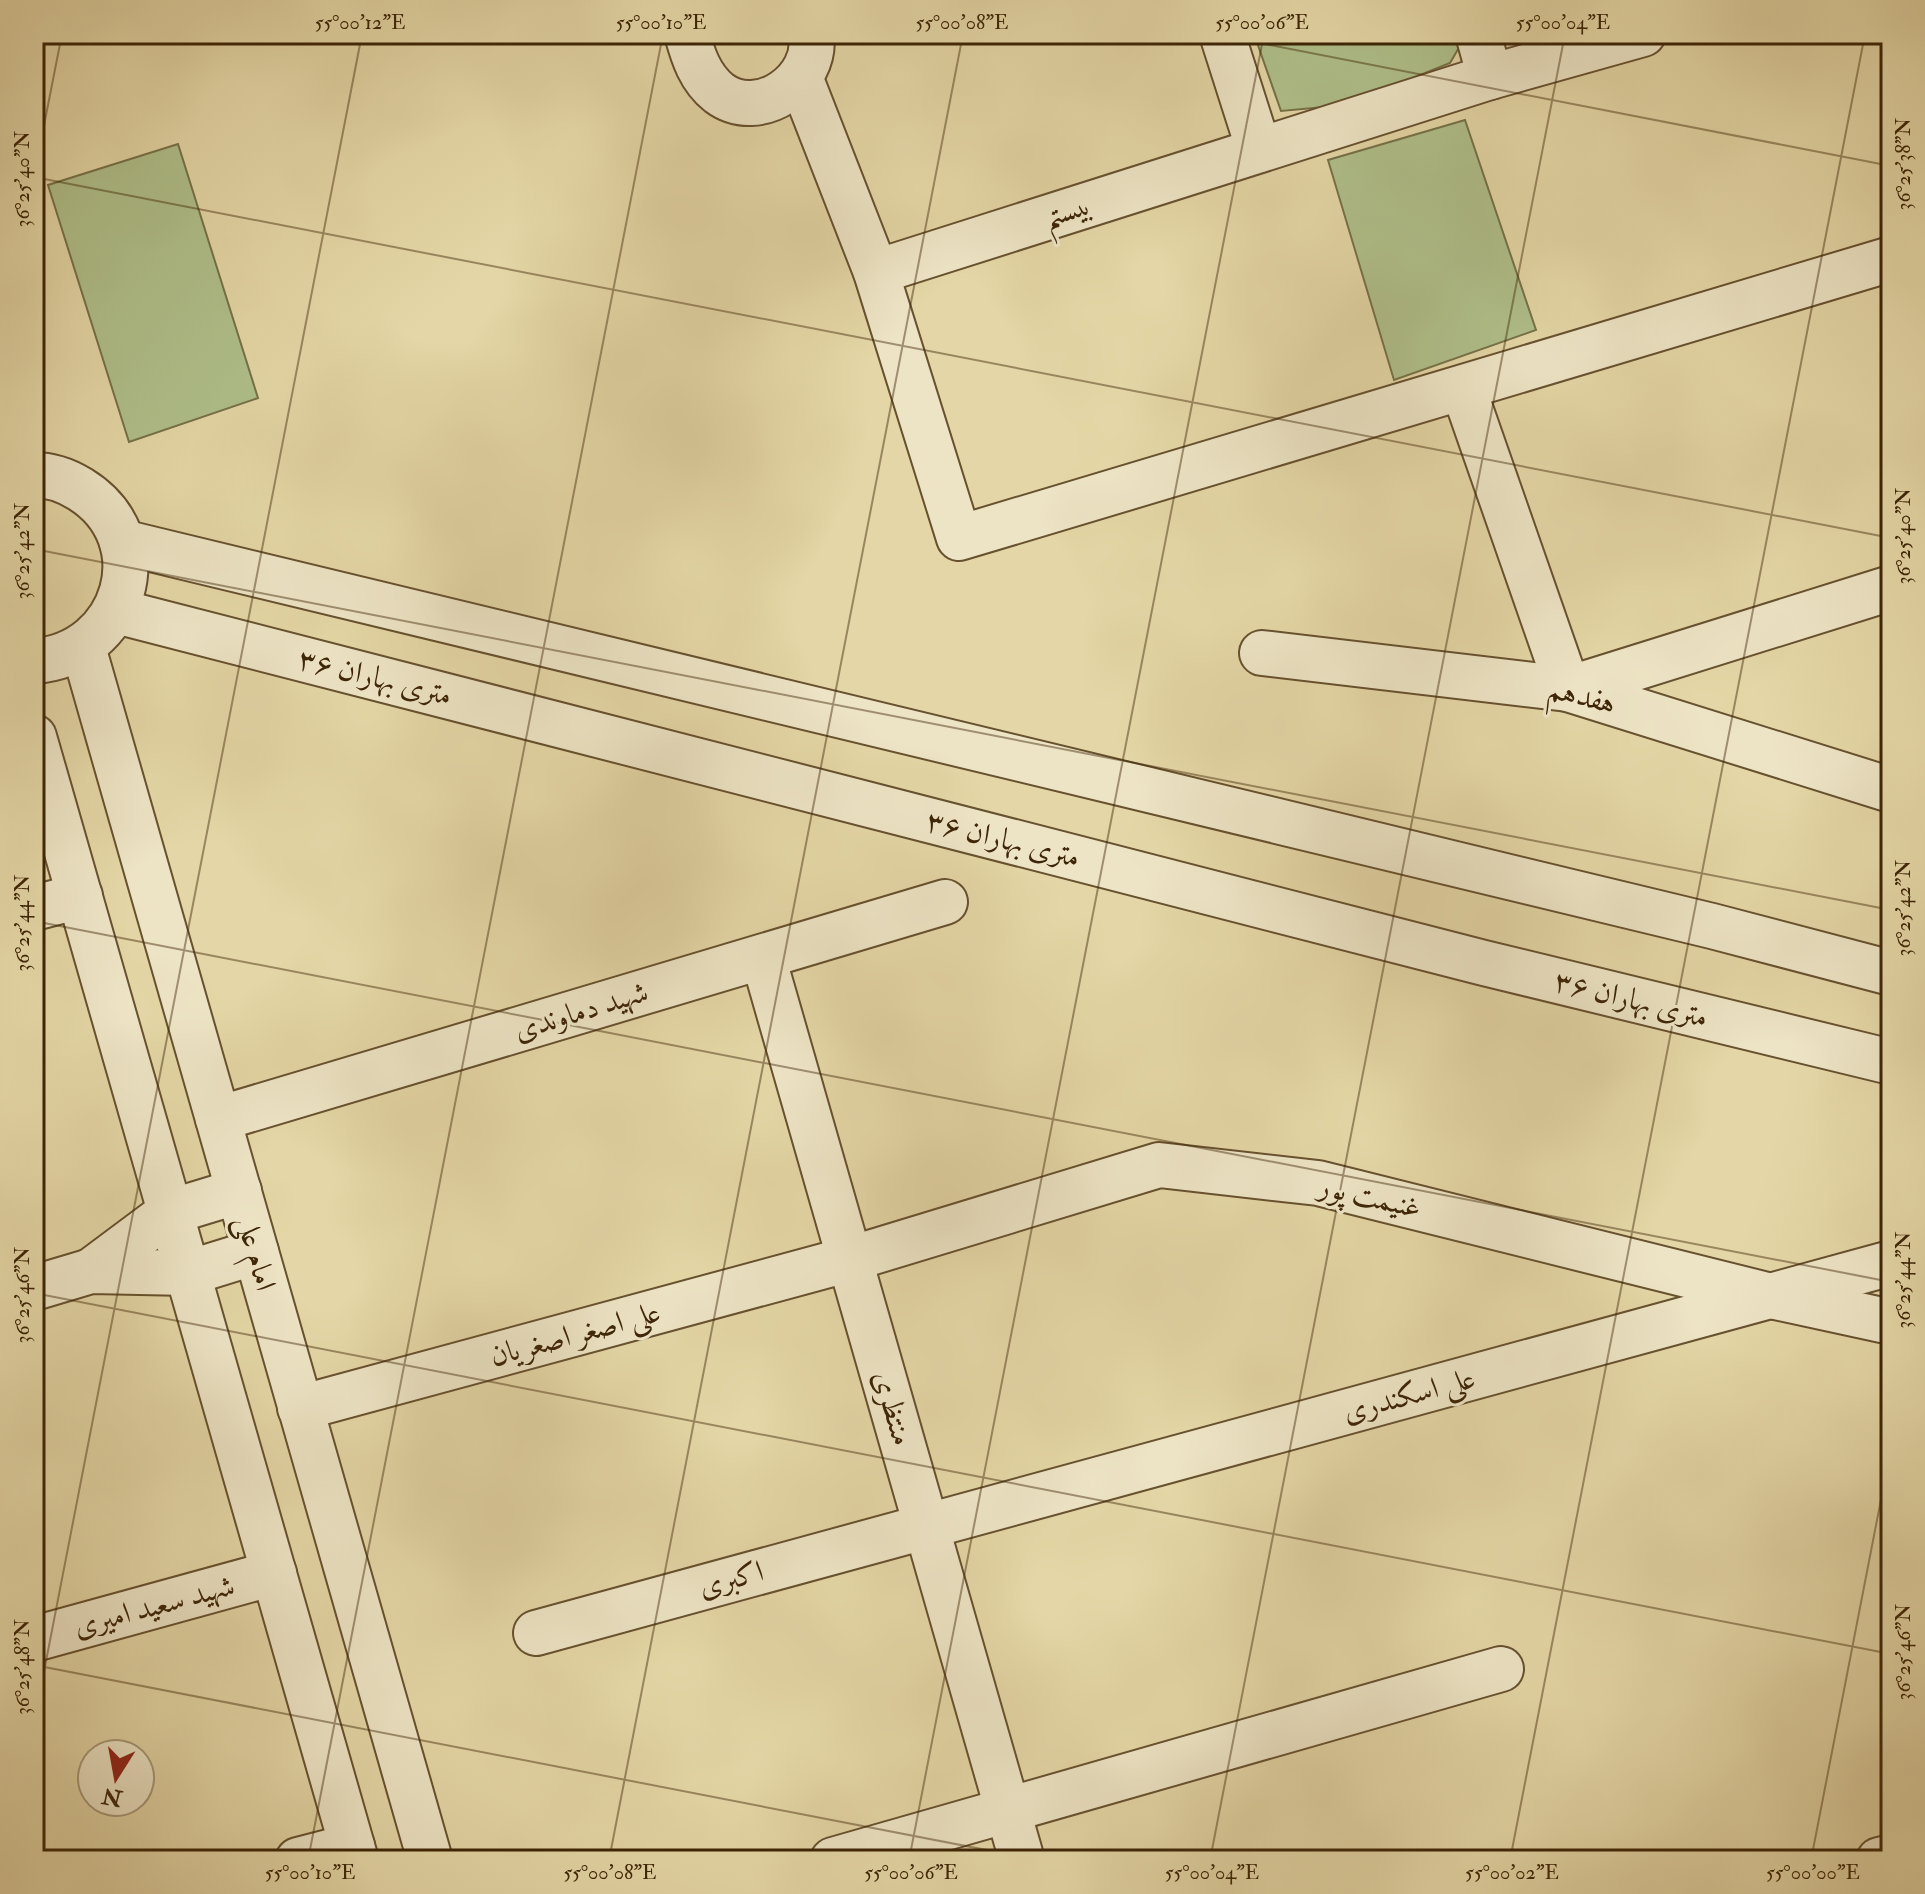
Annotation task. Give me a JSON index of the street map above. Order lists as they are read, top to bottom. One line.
{"streets":{"street":["بیستم","۳۶ متری بهاران","هفدهم","شهید دماوندی","غنیمت پور","امام علی","علی اصغر اصغریان","علی اسکندری","منتظری","اکبری","شهید سعید امیری"]},"crossings":[["شهید دماوندی","امام علی"],["شهید دماوندی","منتظری"],["غنیمت پور","علی اصغر اصغریان"],["غنیمت پور","علی اسکندری"],["غنیمت پور","منتظری"],["امام علی","علی اصغر اصغریان"],["علی اصغر اصغریان","منتظری"],["علی اسکندری","منتظری"],["علی اسکندری","اکبری"],["منتظری","اکبری"]],"north":"bottom","coordinates":["55°00'12\"E","55°00'10\"E","55°00'08\"E","55°00'06\"E","55°00'04\"E","36°25'38\"N","36°25'40\"N","36°25'42\"N","36°25'44\"N","36°25'46\"N","36°25'48\"N","55°00'02\"E","55°00'00\"E"]}
